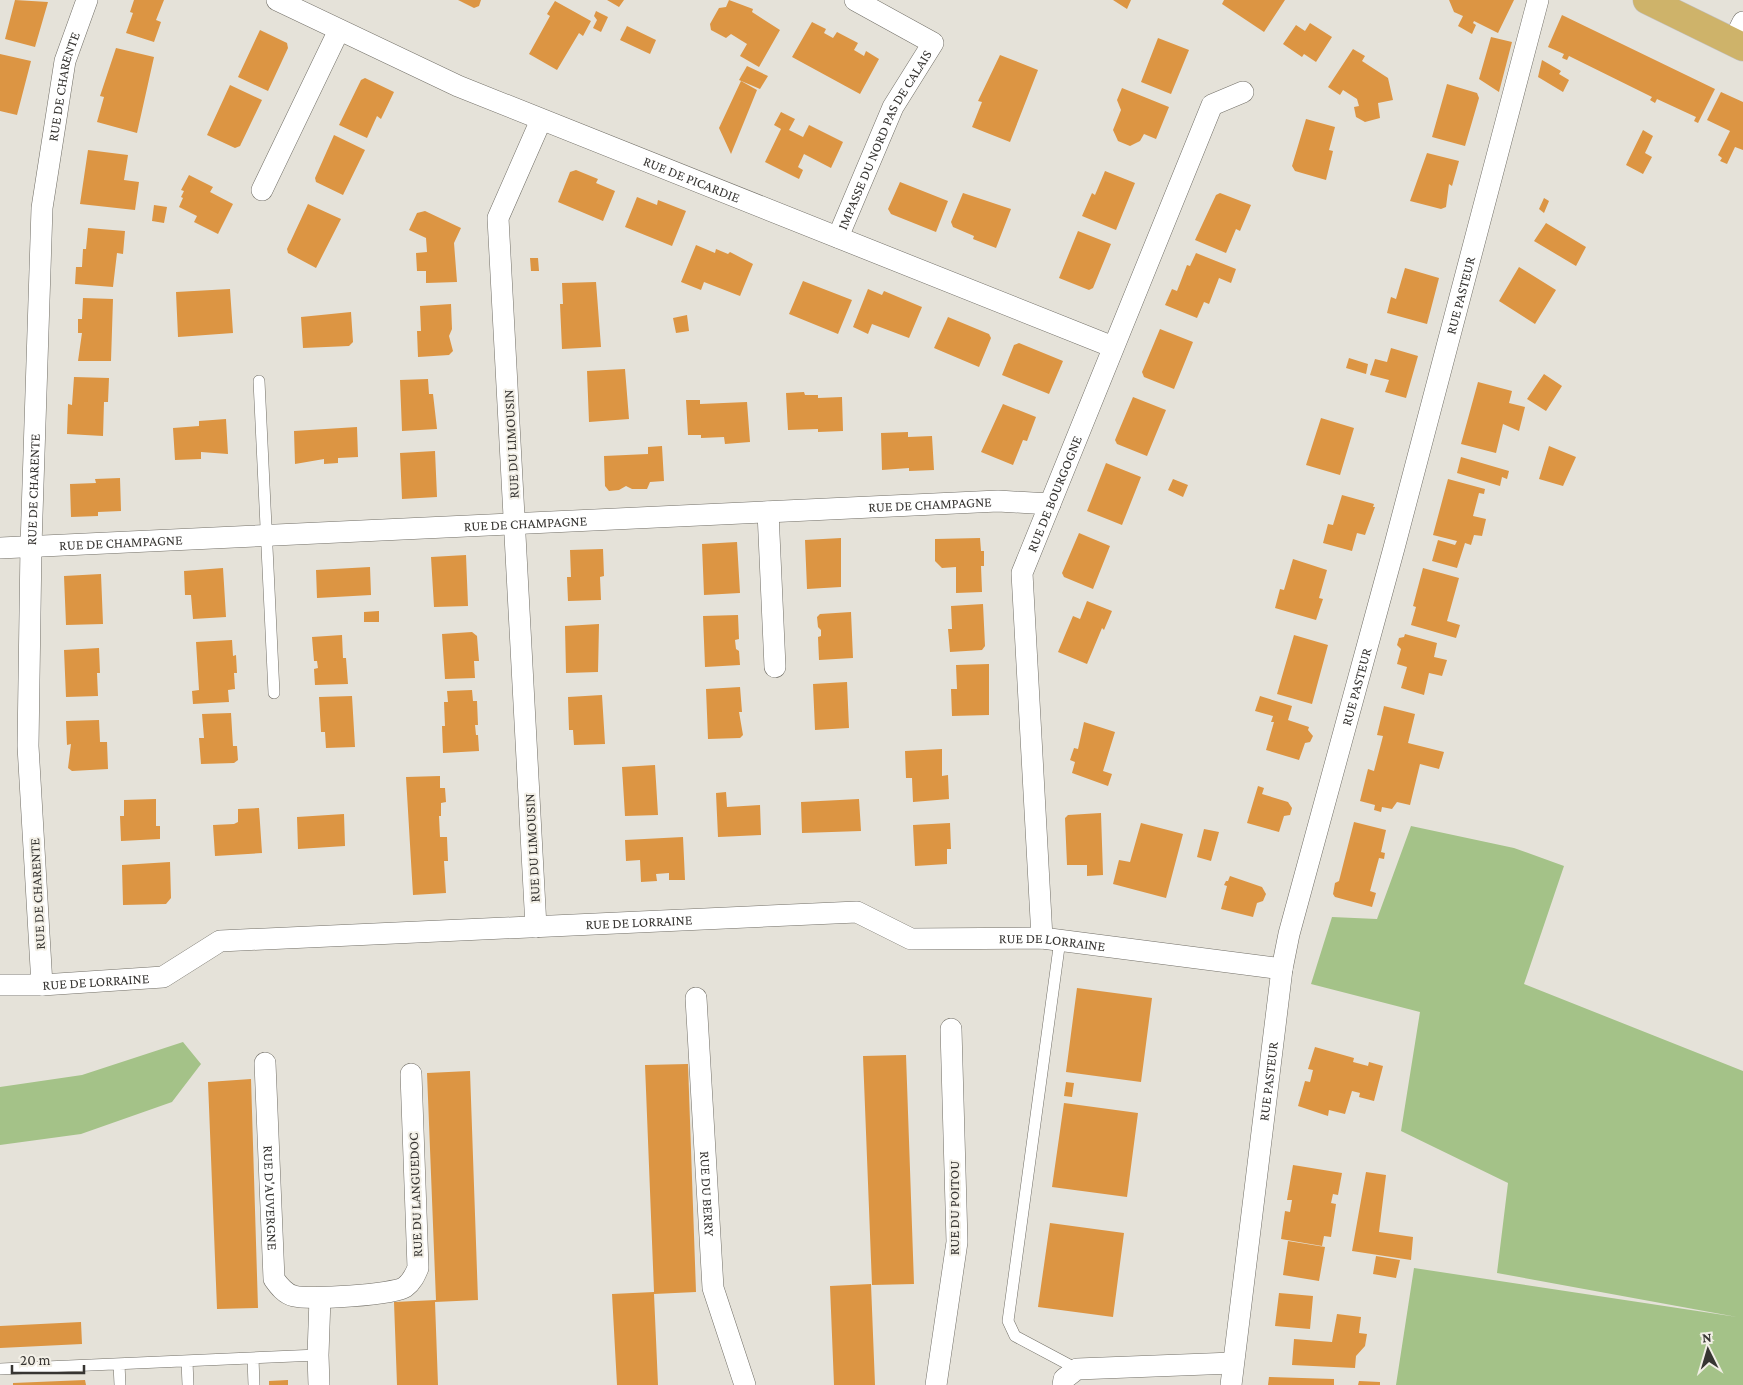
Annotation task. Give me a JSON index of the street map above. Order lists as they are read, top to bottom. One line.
{"streets":{"street":["RUE DE CHARENTE","IMPASSE DU NORD PAS DE CALAIS","RUE DE PICARDIE","RUE PASTEUR","RUE DU LIMOUSIN","RUE DE BOURGOGNE","RUE DE CHAMPAGNE","RUE DE LORRAINE","RUE DU BERRY","RUE DU LANGUEDOC","RUE D'AUVERGNE","RUE DU POITOU"]},"crossings":[["RUE DE CHARENTE","RUE DE CHAMPAGNE"],["RUE DE CHARENTE","RUE DE LORRAINE"],["IMPASSE DU NORD PAS DE CALAIS","RUE DE PICARDIE"],["RUE DE PICARDIE","RUE DU LIMOUSIN"],["RUE DE PICARDIE","RUE DE BOURGOGNE"],["RUE PASTEUR","RUE DE LORRAINE"],["RUE DU LIMOUSIN","RUE DE CHAMPAGNE"],["RUE DU LIMOUSIN","RUE DE LORRAINE"],["RUE DE BOURGOGNE","RUE DE CHAMPAGNE"],["RUE DE BOURGOGNE","RUE DE LORRAINE"],["RUE DU LANGUEDOC","RUE D'AUVERGNE"]],"scale_bar":"20 m","north":"top"}
